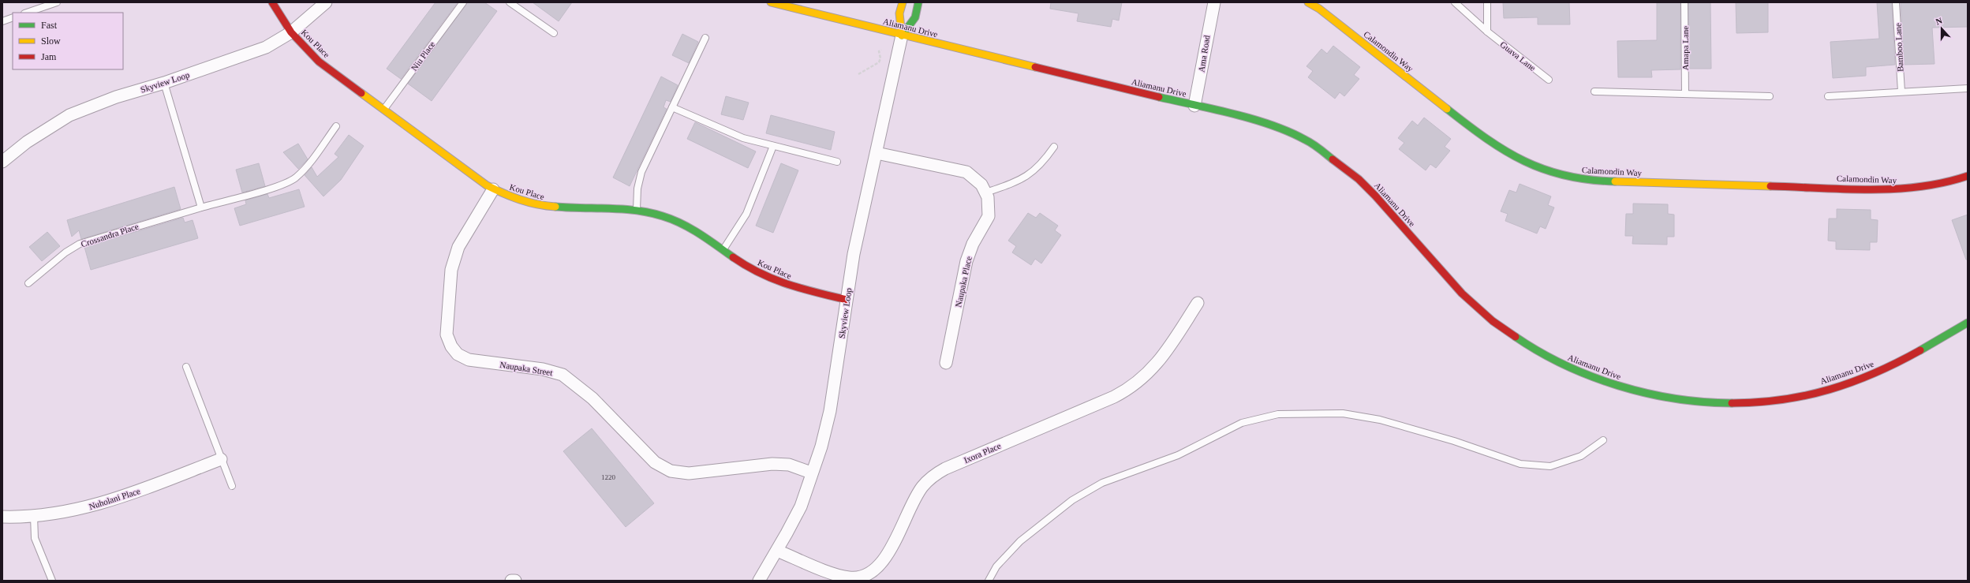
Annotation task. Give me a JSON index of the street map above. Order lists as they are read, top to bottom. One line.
{"streets":{"street":["Aliamanu Drive","Kou Place","Calamondin Way","Ama Road","Skyview Loop","Naupaka Place","Naupaka Street","Ixora Place","Nuholani Place"],"lane":["Bamboo Lane","Amapa Lane","Niu Place","Guava Lane","Crossandra Place"]},"crossings":[["Aliamanu Drive","Ama Road"],["Aliamanu Drive","Skyview Loop"],["Kou Place","Niu Place"],["Kou Place","Skyview Loop"],["Kou Place","Naupaka Street"],["Skyview Loop","Naupaka Place"],["Skyview Loop","Naupaka Street"],["Skyview Loop","Ixora Place"]],"house_numbers":["1220"],"legend":["Fast","Slow","Jam"],"north":"top"}
